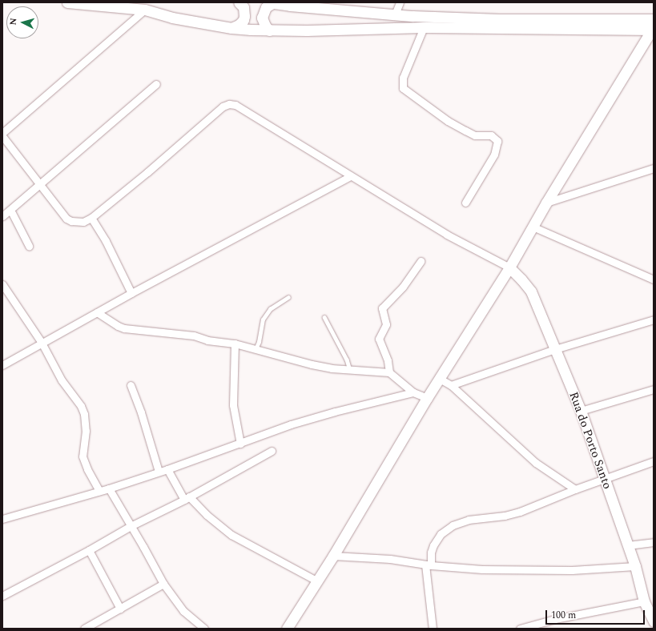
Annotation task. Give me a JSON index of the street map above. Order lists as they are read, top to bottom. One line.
{"streets":{"street":["Rua do Porto Santo"]},"scale_bar":"100 m","north":"left"}
